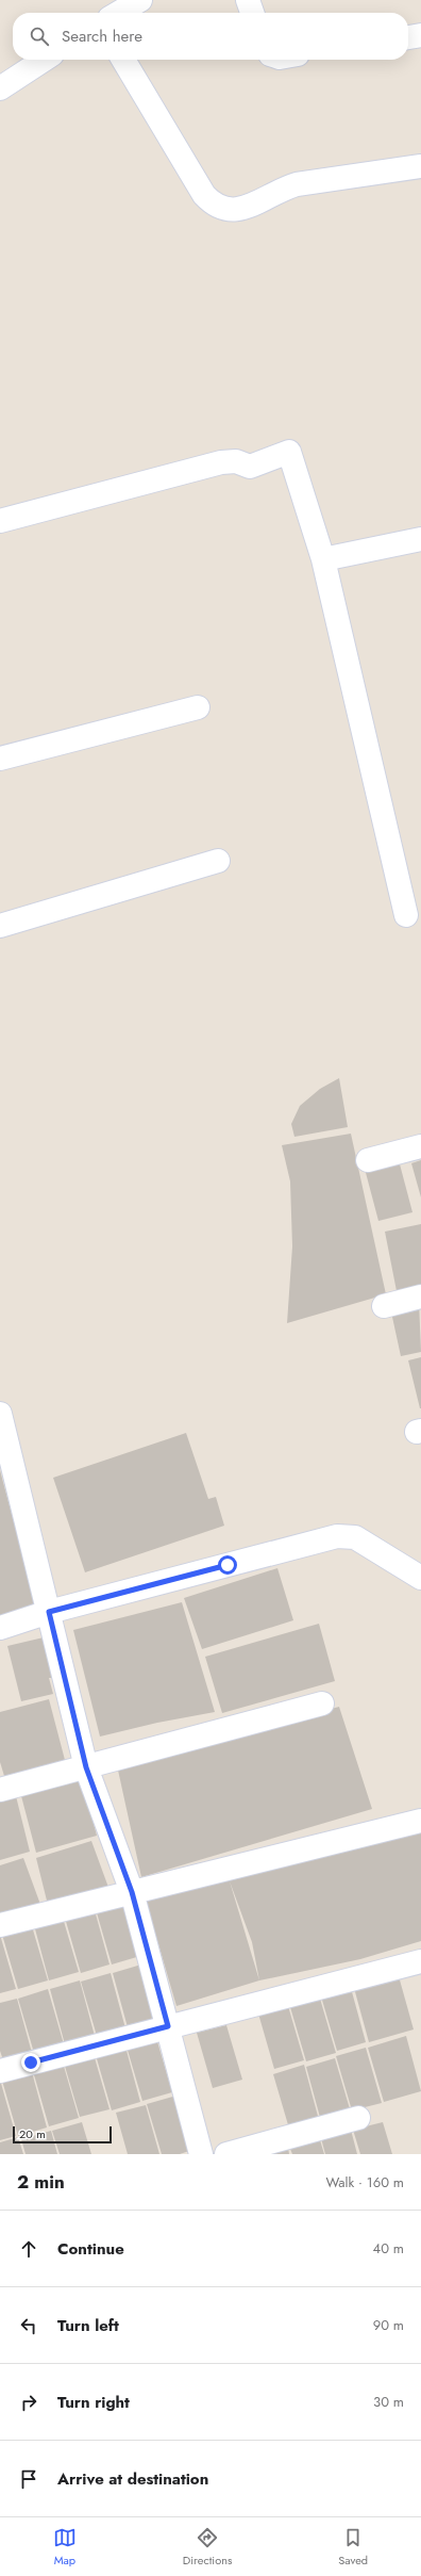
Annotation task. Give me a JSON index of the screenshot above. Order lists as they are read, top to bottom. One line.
{"scale_bar":"20 m","page":{"search":"Search here","scale":"20 m","heading":["2 min","Walk · 160 m"],"list":[["Continue","40 m"],["Turn left","90 m"],["Turn right","30 m"],"Arrive at destination"],"nav":["Map","Directions","Saved"]}}
